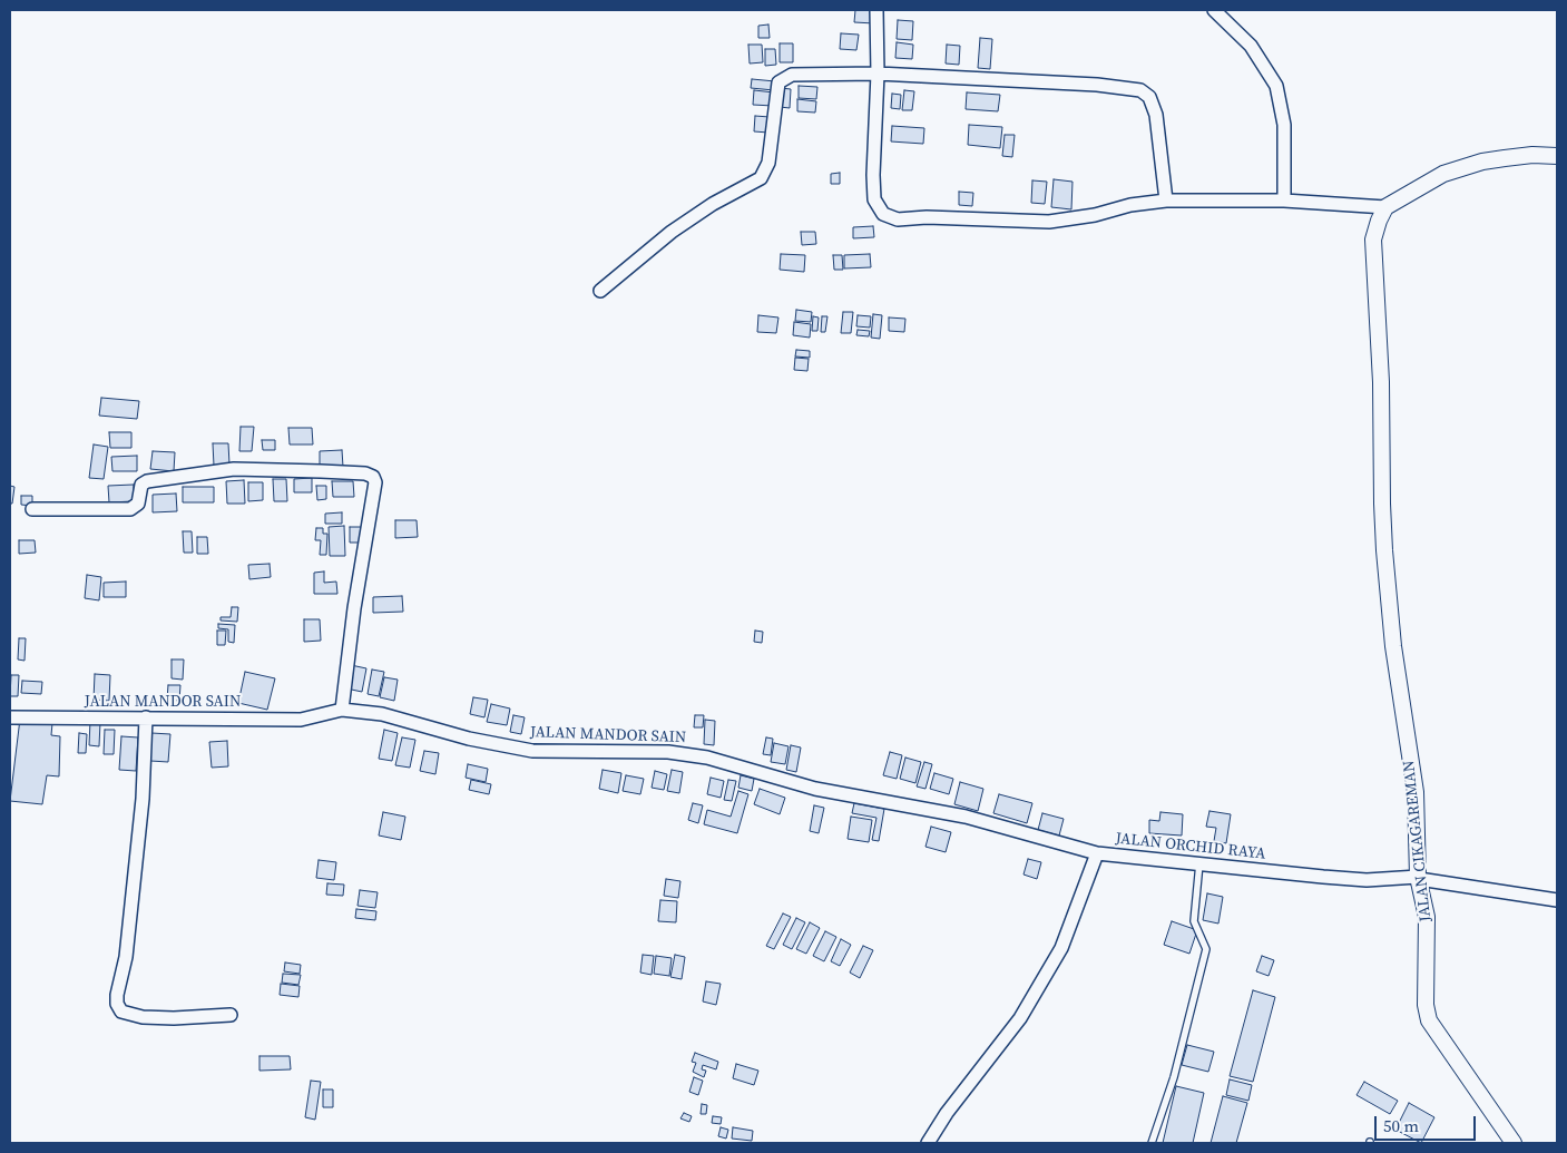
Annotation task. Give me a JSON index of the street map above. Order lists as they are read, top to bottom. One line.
{"streets":{"street":["JALAN MANDOR SAIN","JALAN CIKAGAREMAN","JALAN ORCHID RAYA"]},"crossings":[["JALAN MANDOR SAIN","JALAN ORCHID RAYA"],["JALAN CIKAGAREMAN","JALAN ORCHID RAYA"]],"scale_bar":"50 m"}
